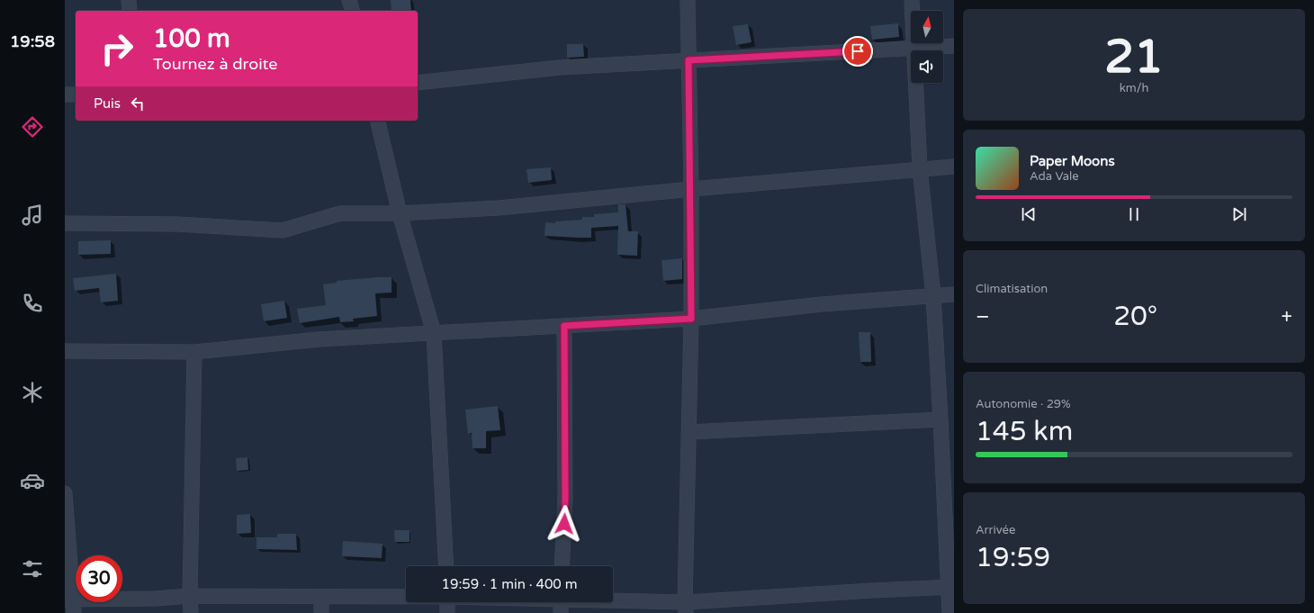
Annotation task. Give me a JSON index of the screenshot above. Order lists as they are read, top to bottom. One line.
{"north":"top","page":{"tabs":"19:58","tile":[["21","km/h"],"Climatisation",["Autonomie · 29%","145 km"],["Arrivée","19:59"]],"turn":["100 m","Tournez à droite"],"then":"Puis","song":["Paper Moons","Ada Vale"],"heat":["−","20°","+"],"limit":"30","trip":"19:59 · 1 min · 400 m"}}
